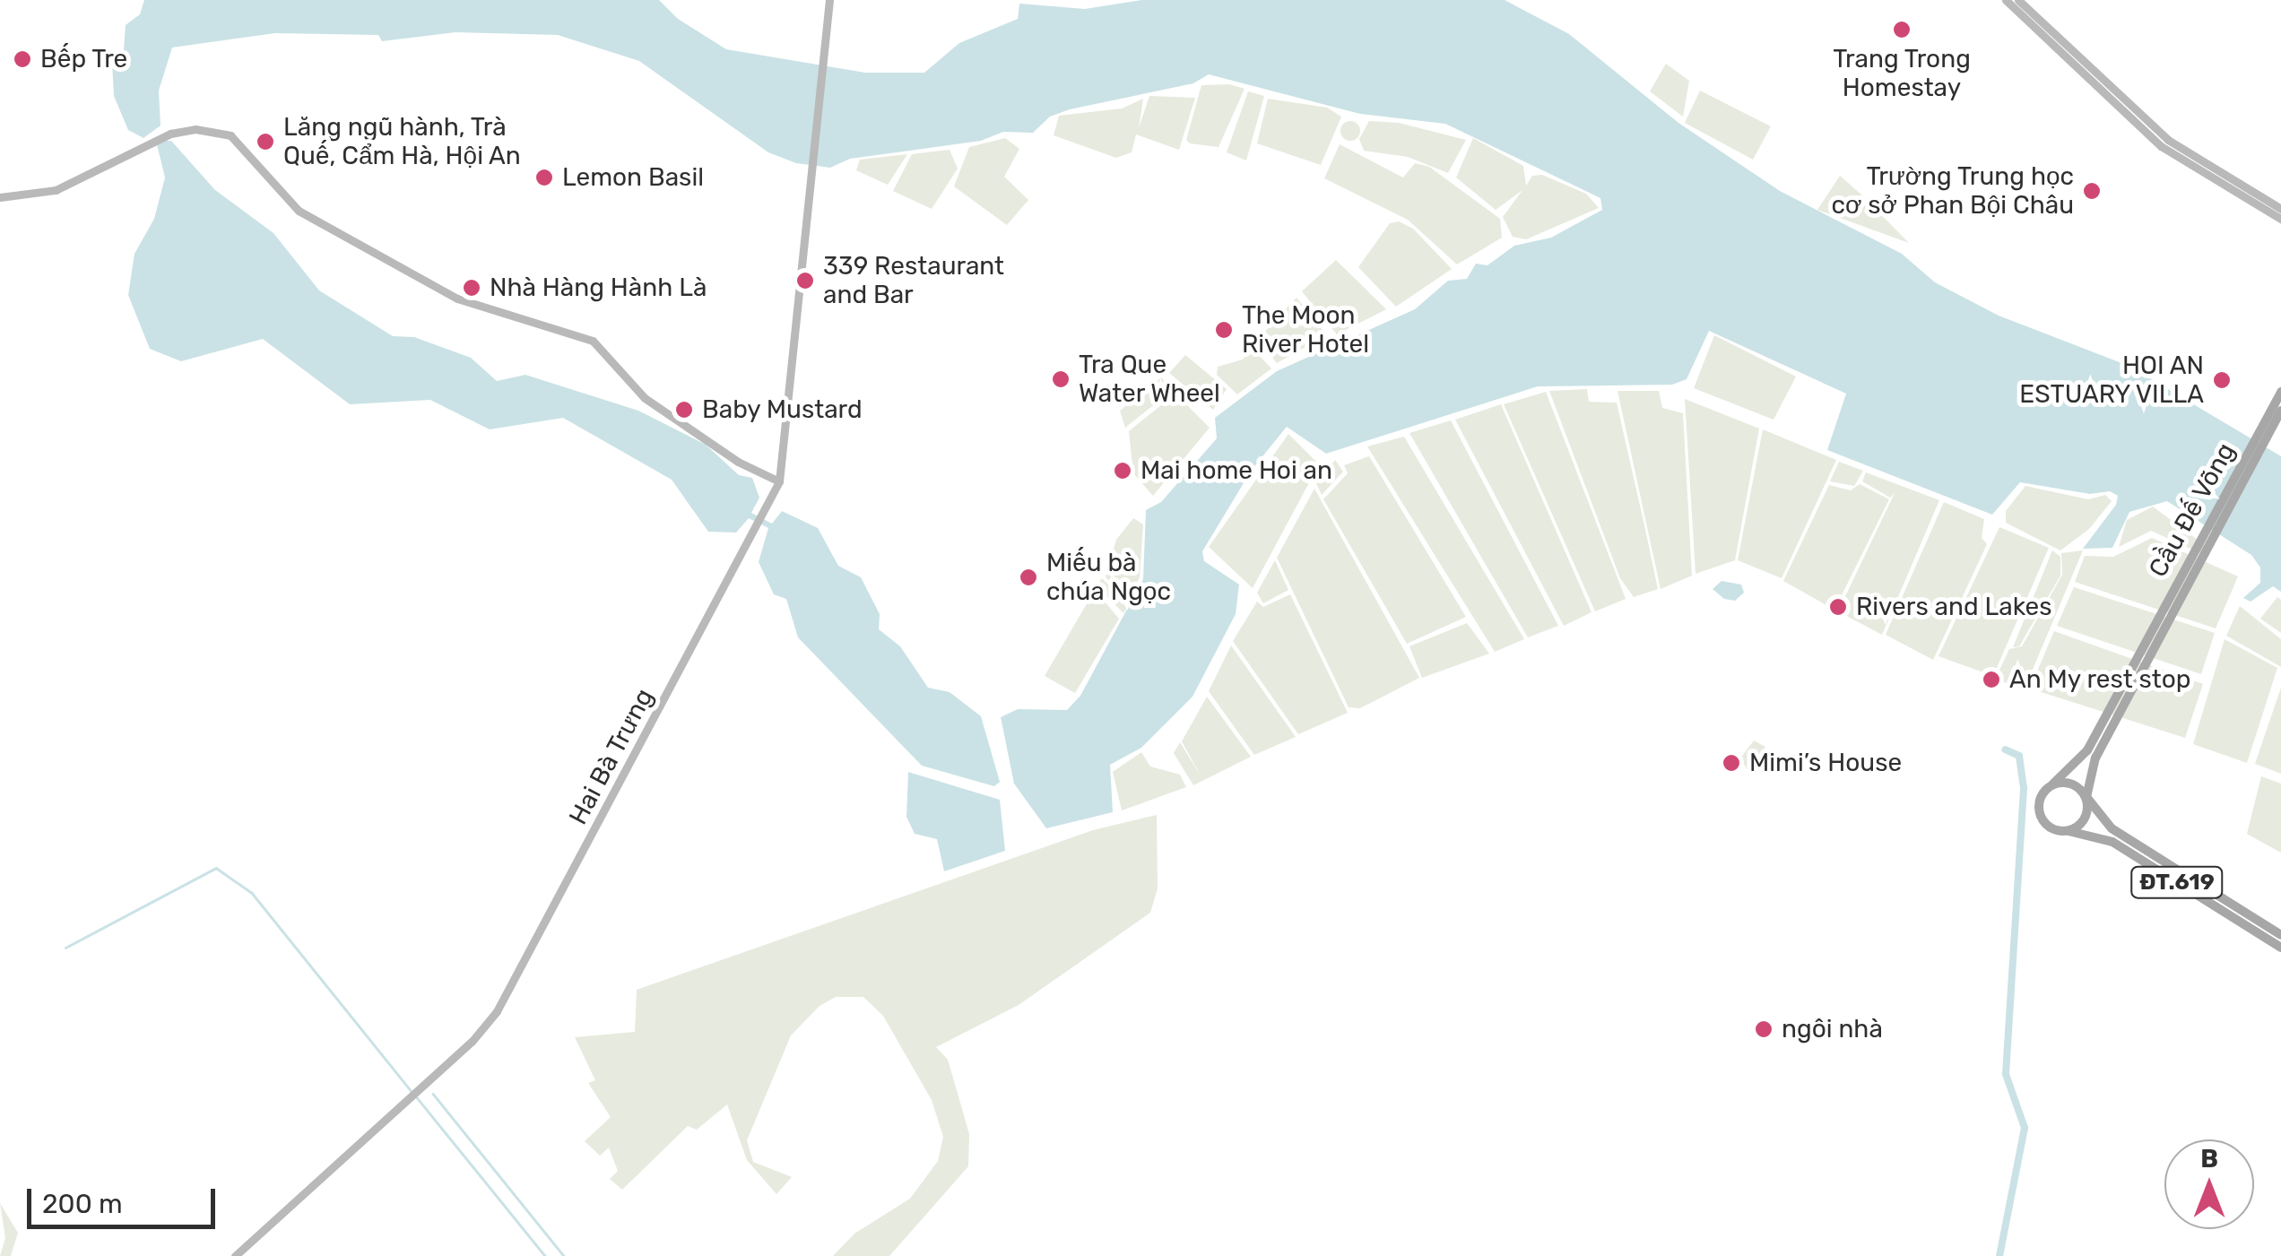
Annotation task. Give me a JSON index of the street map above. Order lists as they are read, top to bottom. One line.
{"streets":{"main road":["Cầu Đế Võng","ĐT.619"],"street":["Hai Bà Trưng"]},"places":["Trang Trong Homestay","Bếp Tre","Lăng ngũ hành, Trà Quế, Cẩm Hà, Hội An","Lemon Basil","Trường Trung học cơ sở Phan Bội Châu","339 Restaurant and Bar","Nhà Hàng Hành Là","The Moon River Hotel","Tra Que Water Wheel","HOI AN ESTUARY VILLA","Baby Mustard","Mai home Hoi an","Miếu bà chúa Ngọc","Rivers and Lakes","An My rest stop","Mimi’s House","ngôi nhà"],"scale_bar":"200 m","north":"top"}
